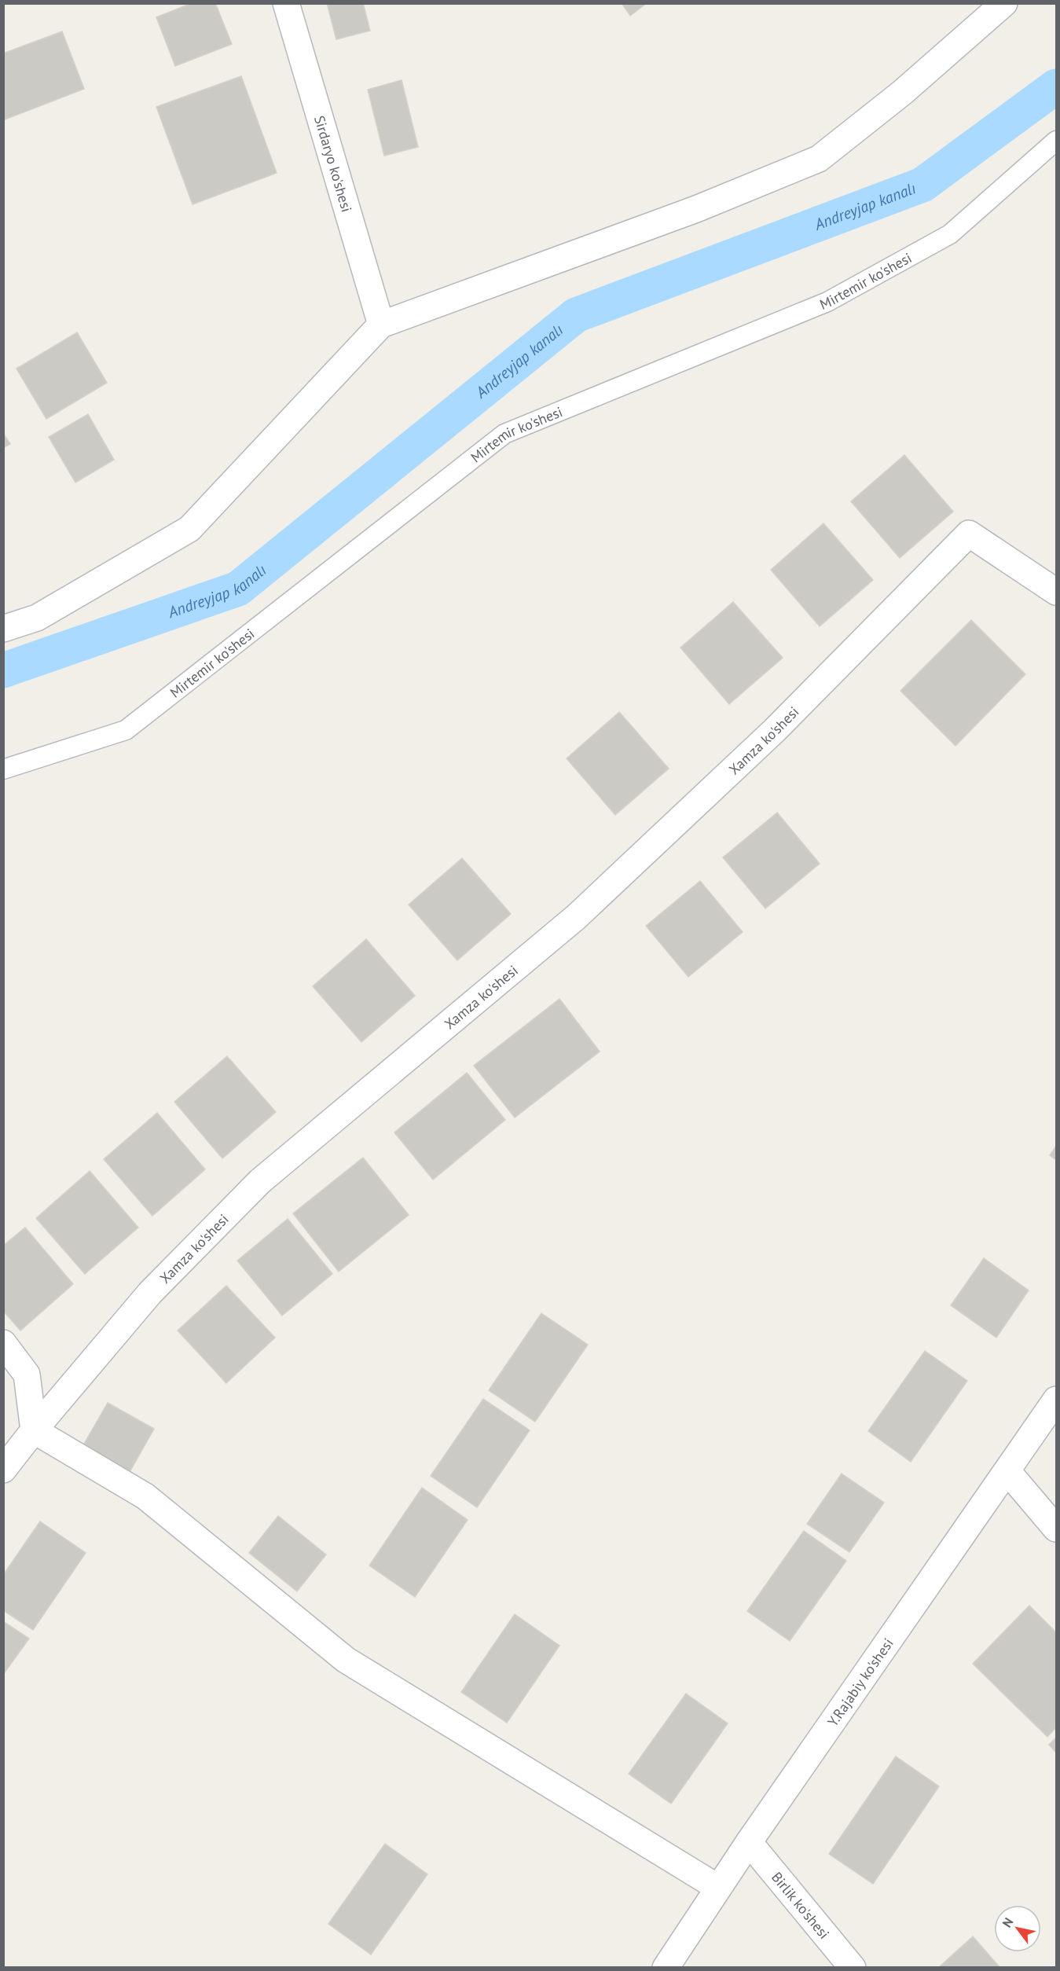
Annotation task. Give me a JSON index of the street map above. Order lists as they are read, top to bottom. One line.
{"streets":{"street":["Sirdaryo ko'shesi","Xamza ko'shesi","Y.Rajabiy ko'shesi","Birlik ko'shesi"],"lane":["Mirtemir ko'shesi"]},"crossings":[["Y.Rajabiy ko'shesi","Birlik ko'shesi"]],"water":["Andreyjap kanalı"],"north":"top left"}
